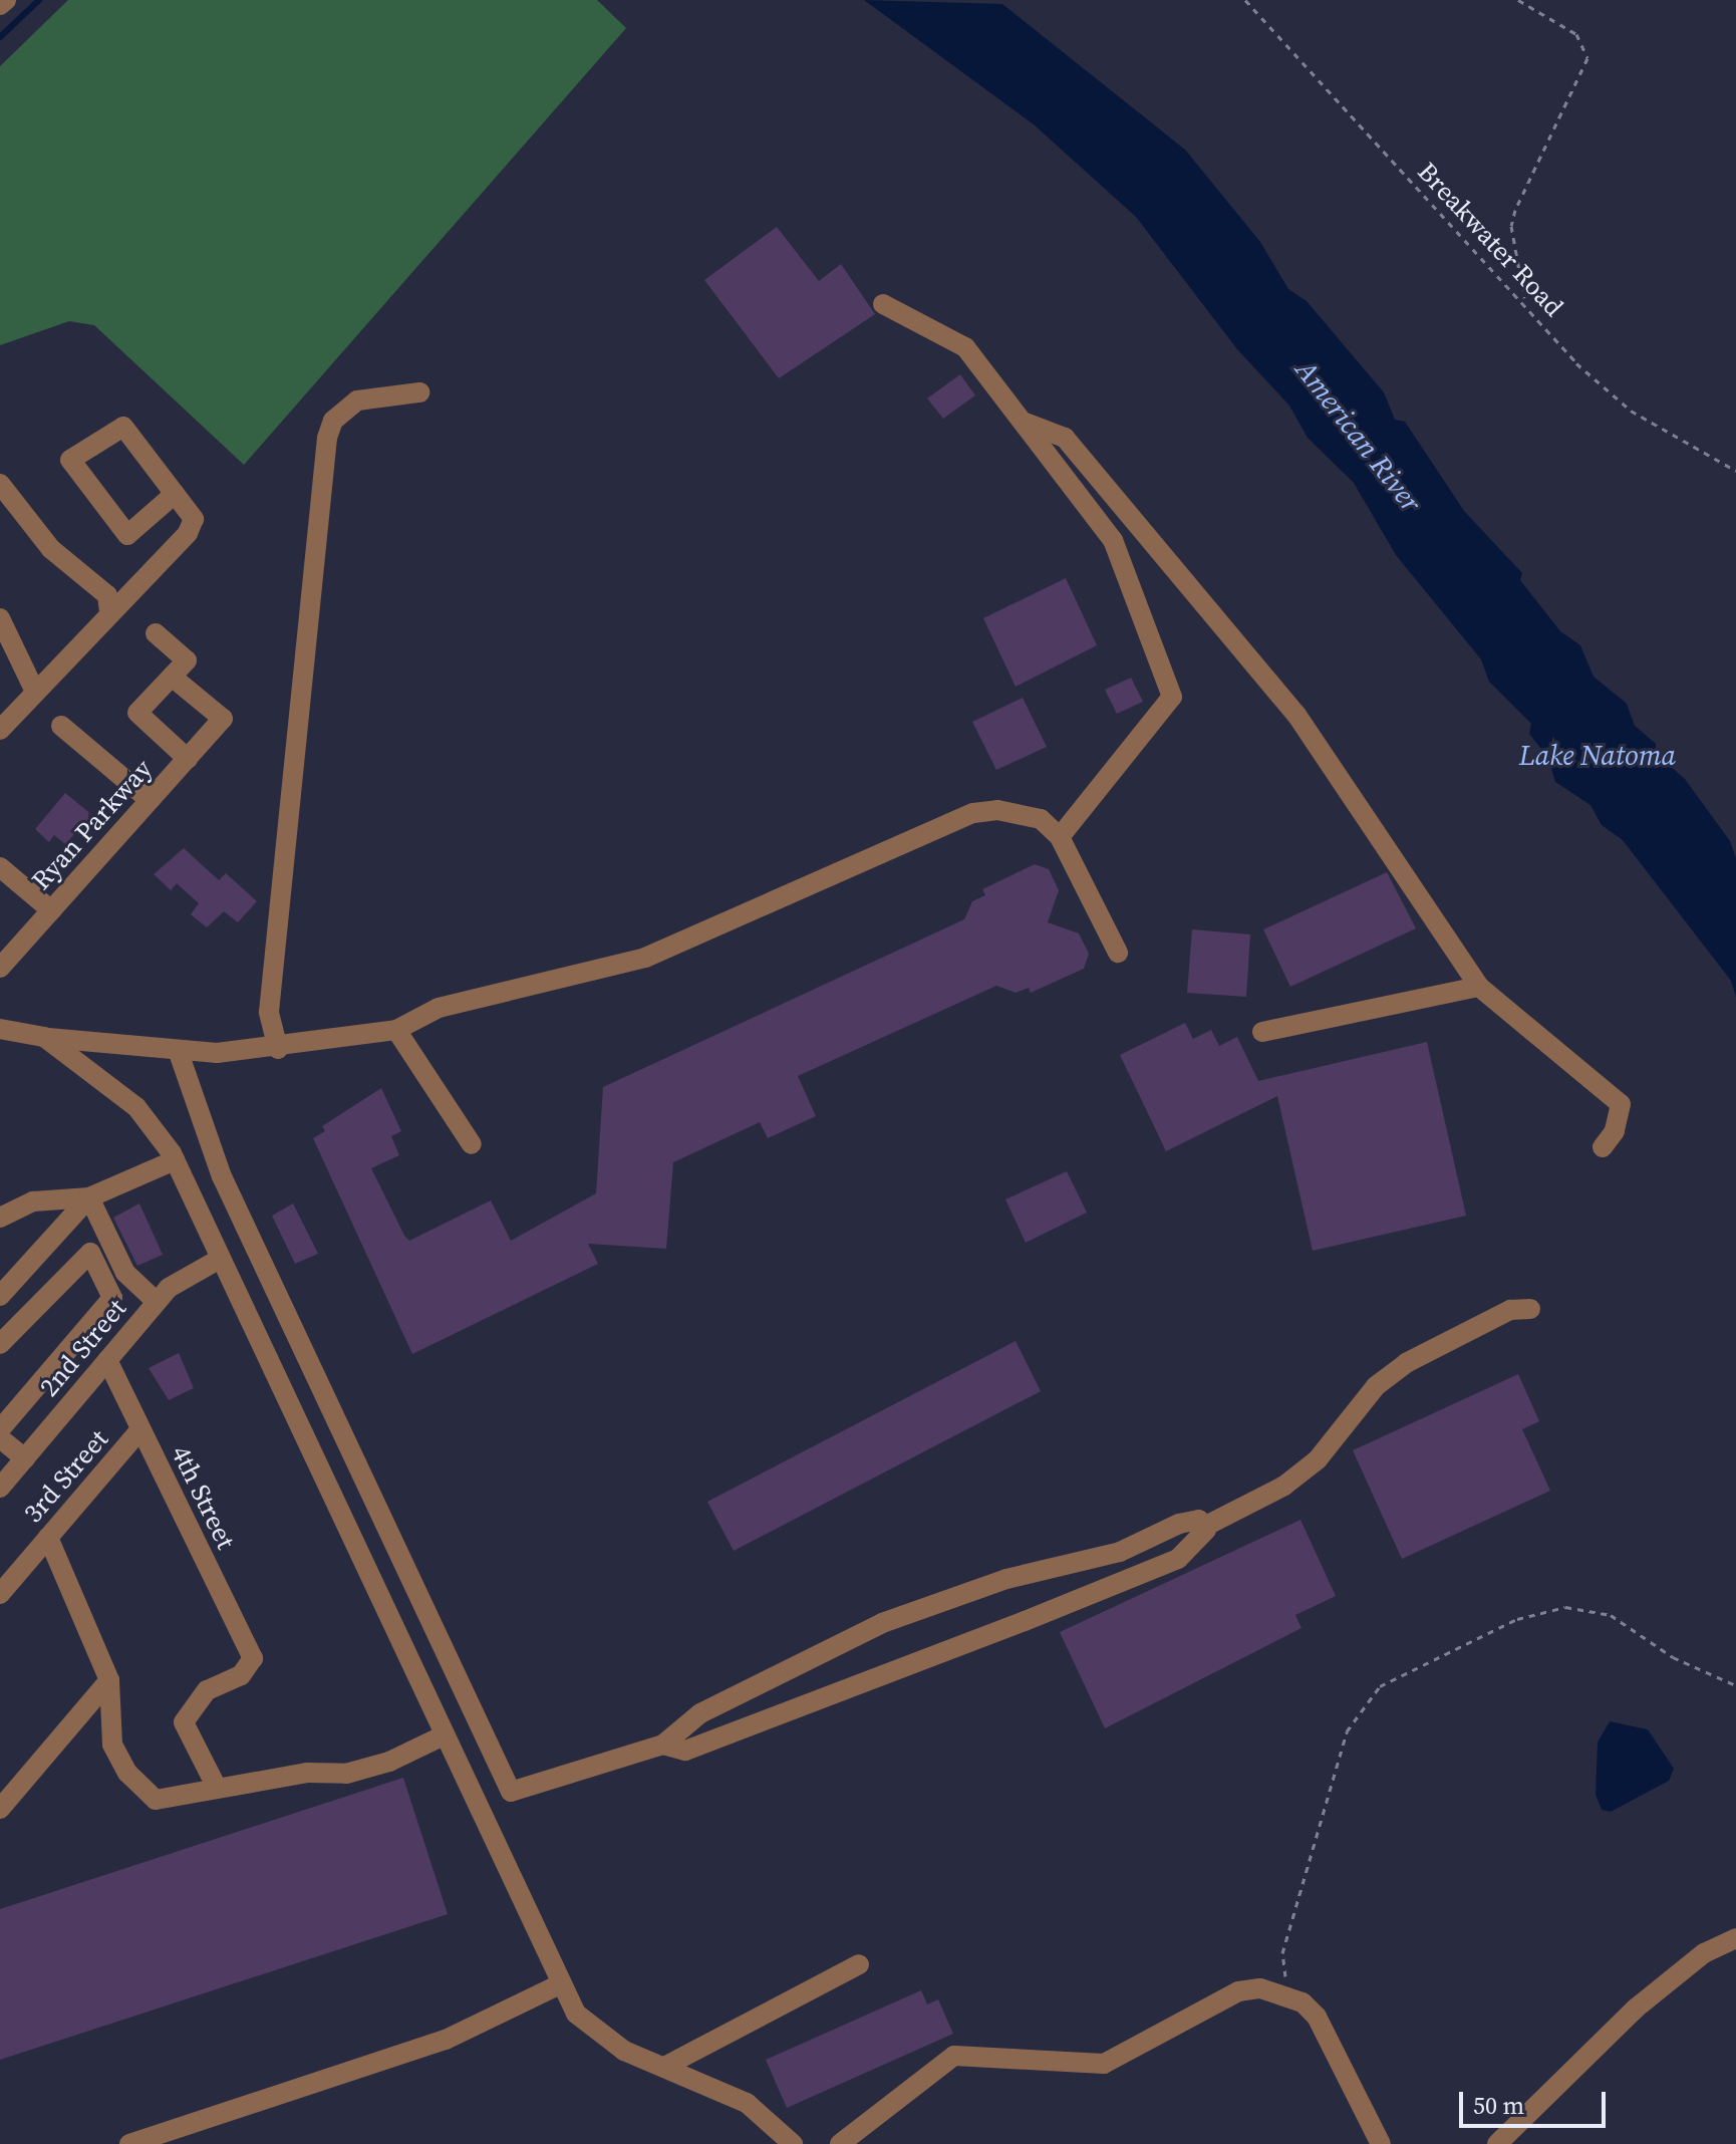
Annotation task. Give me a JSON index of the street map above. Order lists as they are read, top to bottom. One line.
{"streets":{"street":["Ryan Parkway","2nd Street","3rd Street","4th Street"],"path":["Breakwater Road"]},"crossings":[["2nd Street","4th Street"],["3rd Street","4th Street"]],"water":["American River","Lake Natoma"],"scale_bar":"50 m"}
